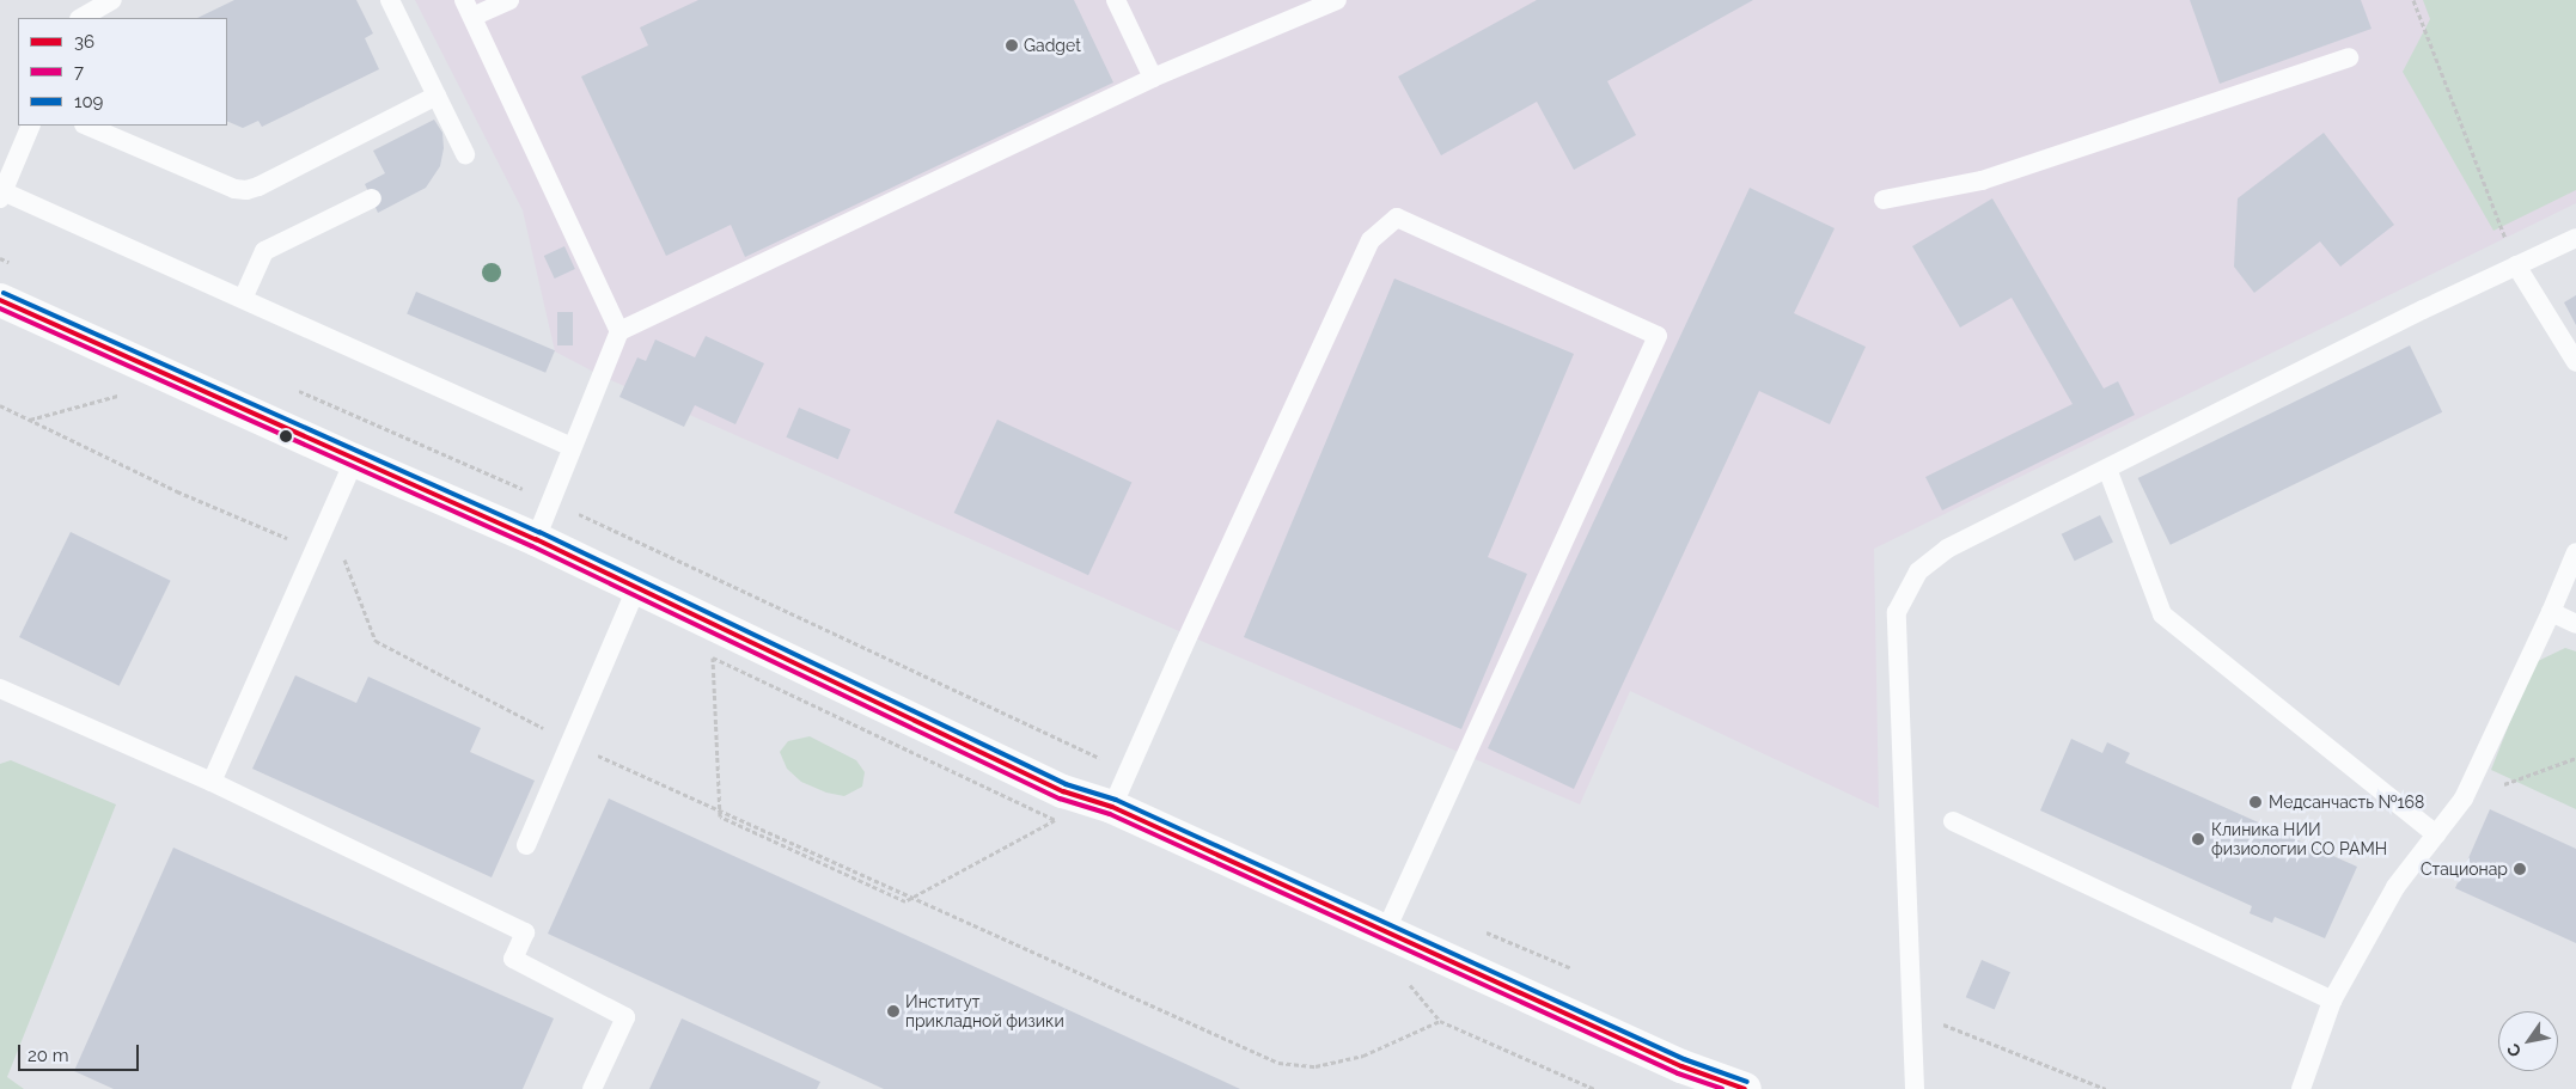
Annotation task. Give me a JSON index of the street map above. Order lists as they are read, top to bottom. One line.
{"places":["Gadget","Медсанчасть №168","Клиника НИИ физиологии СО РАМН","Стационар","Институт прикладной физики"],"lines":["transit line 109","transit line 36","transit line 7"],"legend":["36","7","109"],"scale_bar":"20 m","north":"bottom left"}
